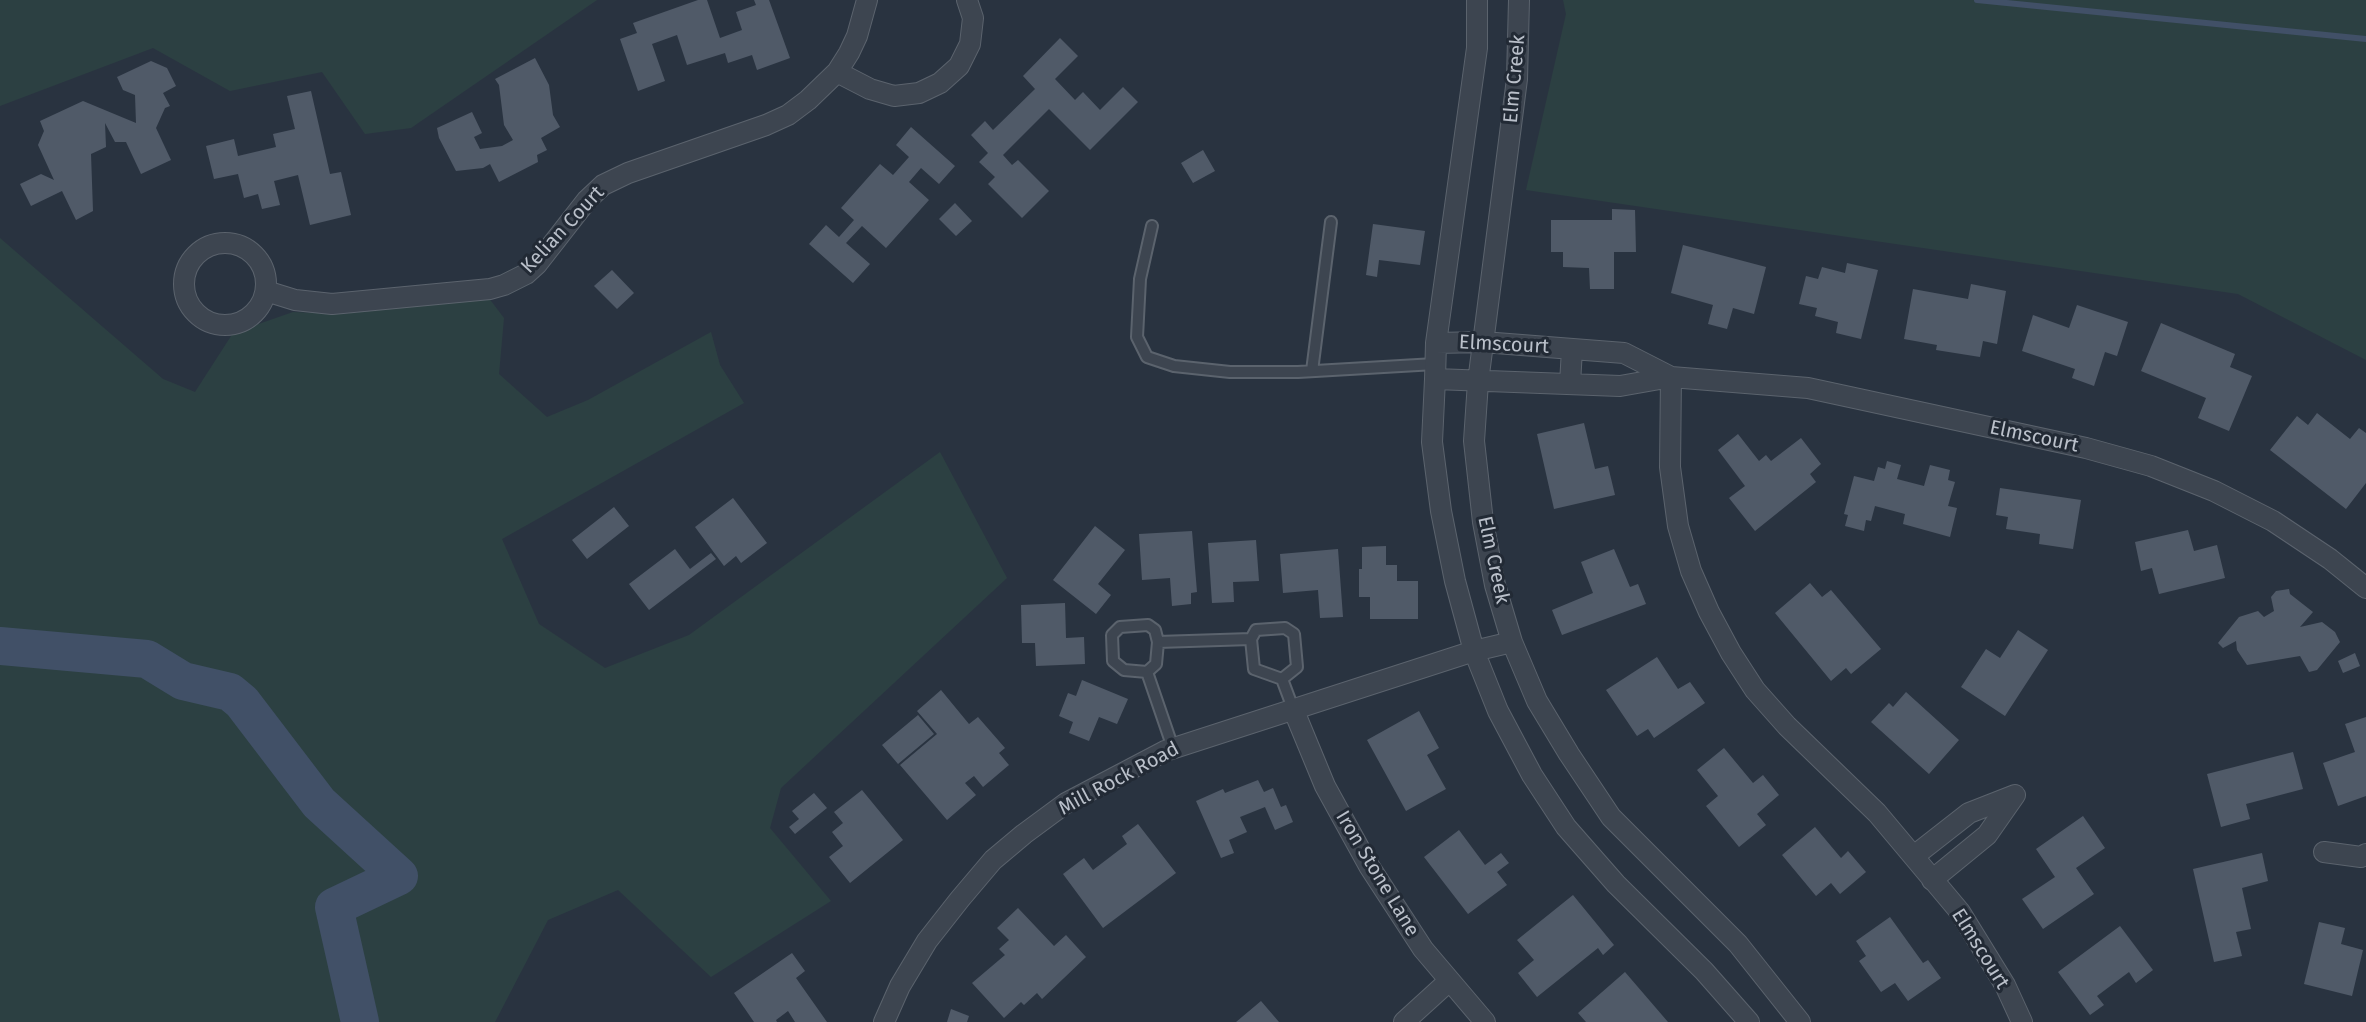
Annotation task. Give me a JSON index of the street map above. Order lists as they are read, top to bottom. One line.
{"streets":{"street":["Elm Creek","Kelian Court","Elmscourt","Mill Rock Road","Iron Stone Lane"]},"crossings":[["Elm Creek","Elmscourt"],["Elm Creek","Mill Rock Road"],["Mill Rock Road","Iron Stone Lane"]]}
